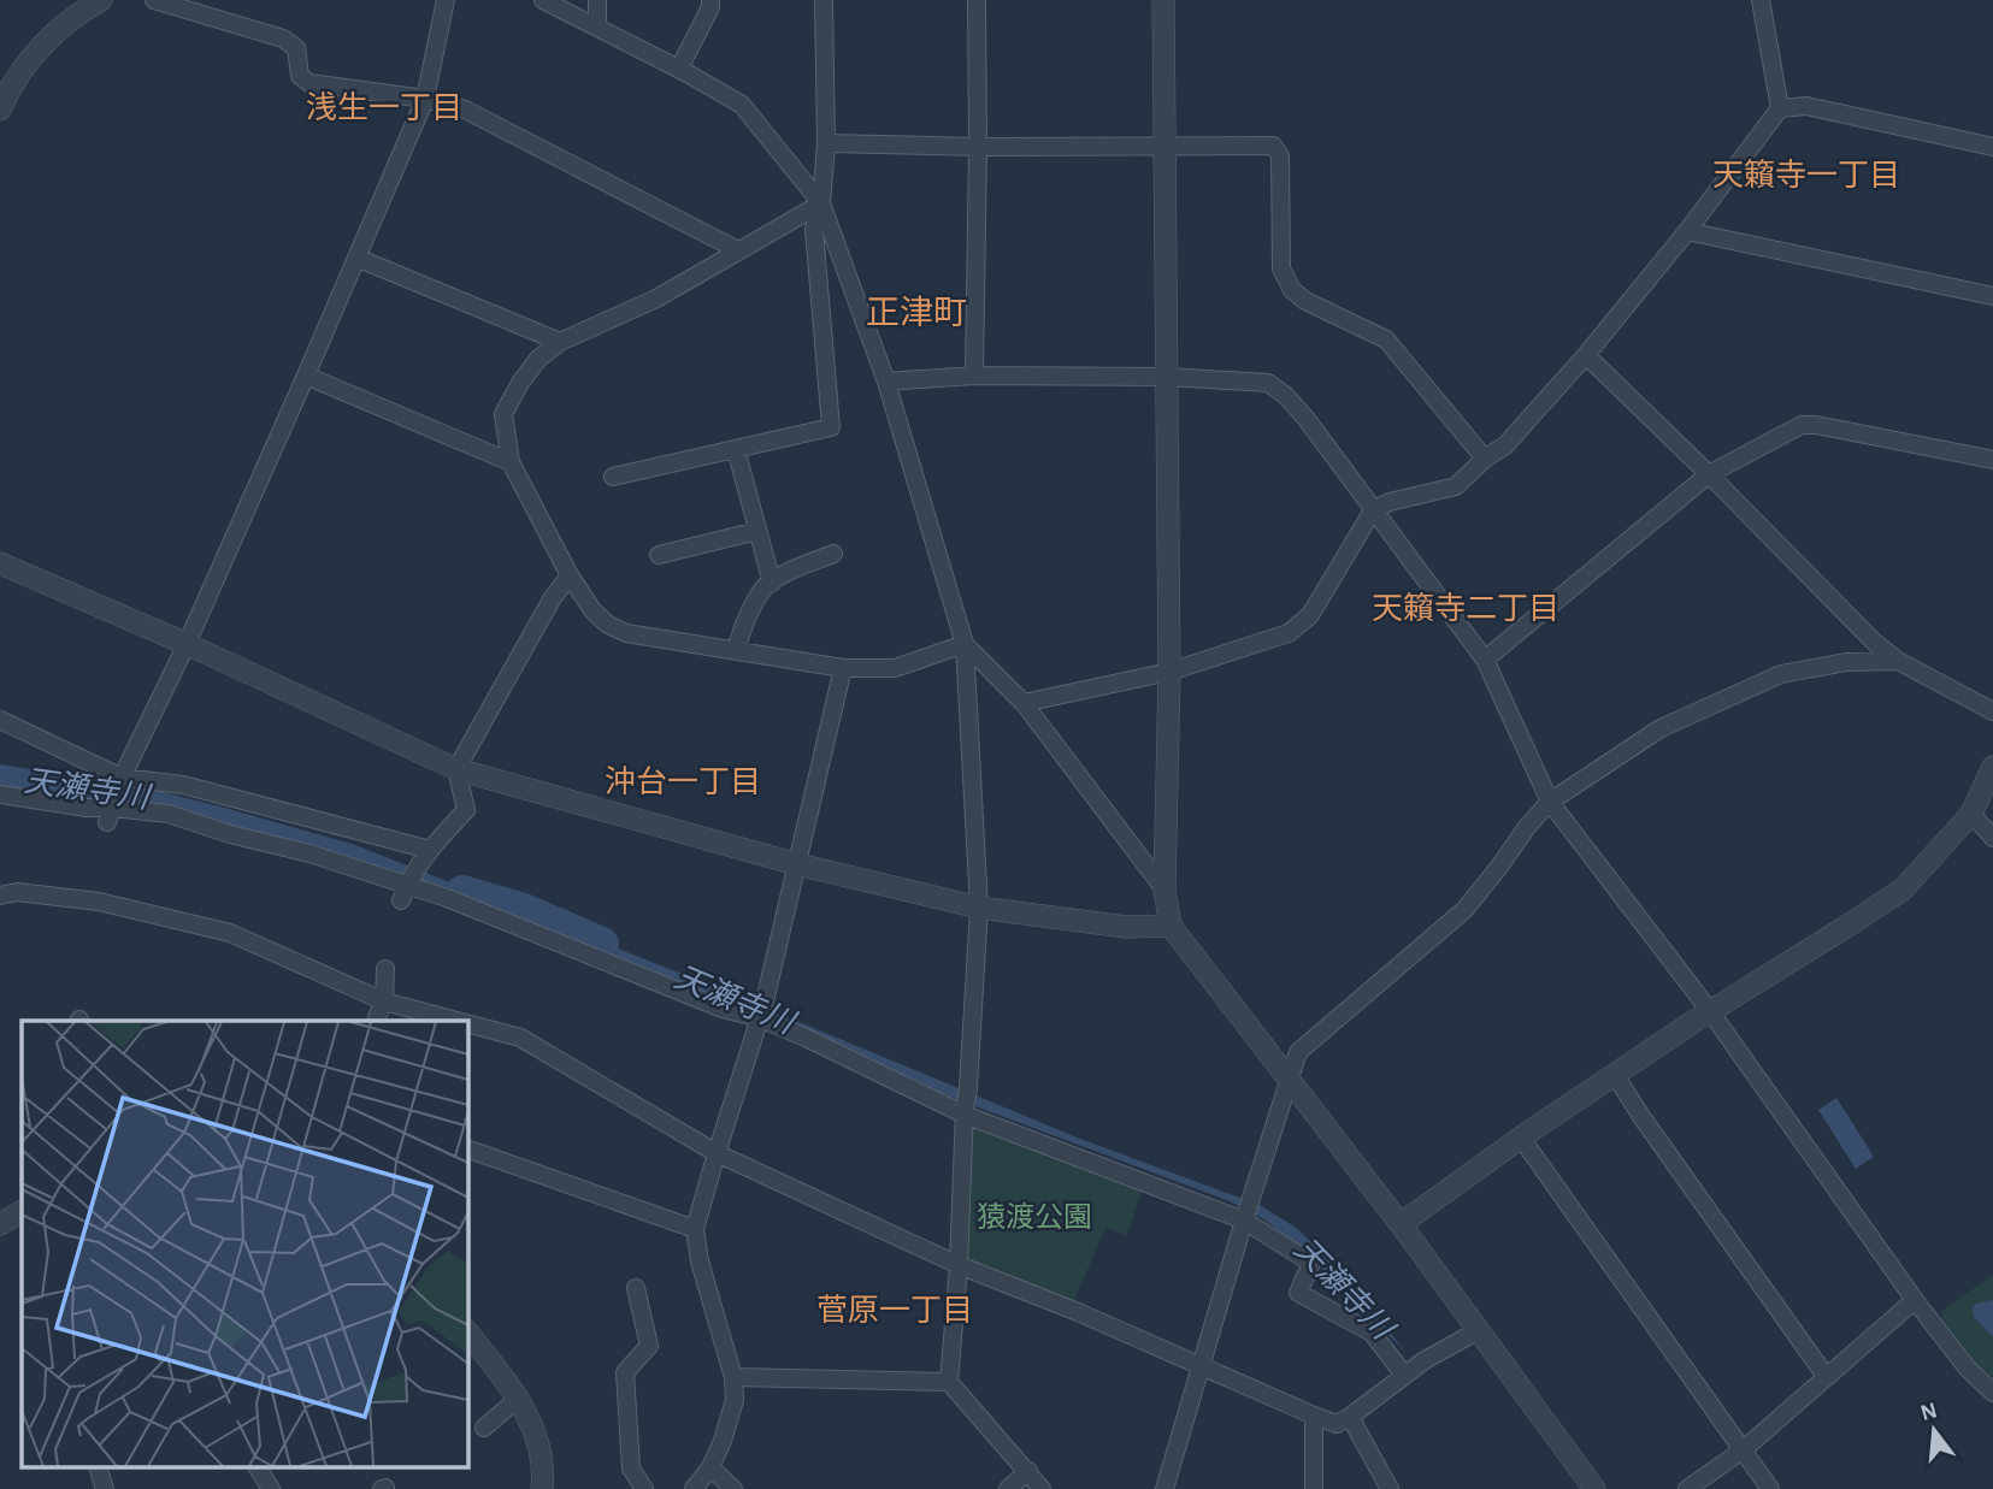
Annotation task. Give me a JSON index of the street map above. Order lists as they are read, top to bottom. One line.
{"districts":["浅生一丁目","天籟寺一丁目","正津町","天籟寺二丁目","沖台一丁目","菅原一丁目"],"water":["天瀬寺川"],"parks":["猿渡公園"],"north":"top"}
